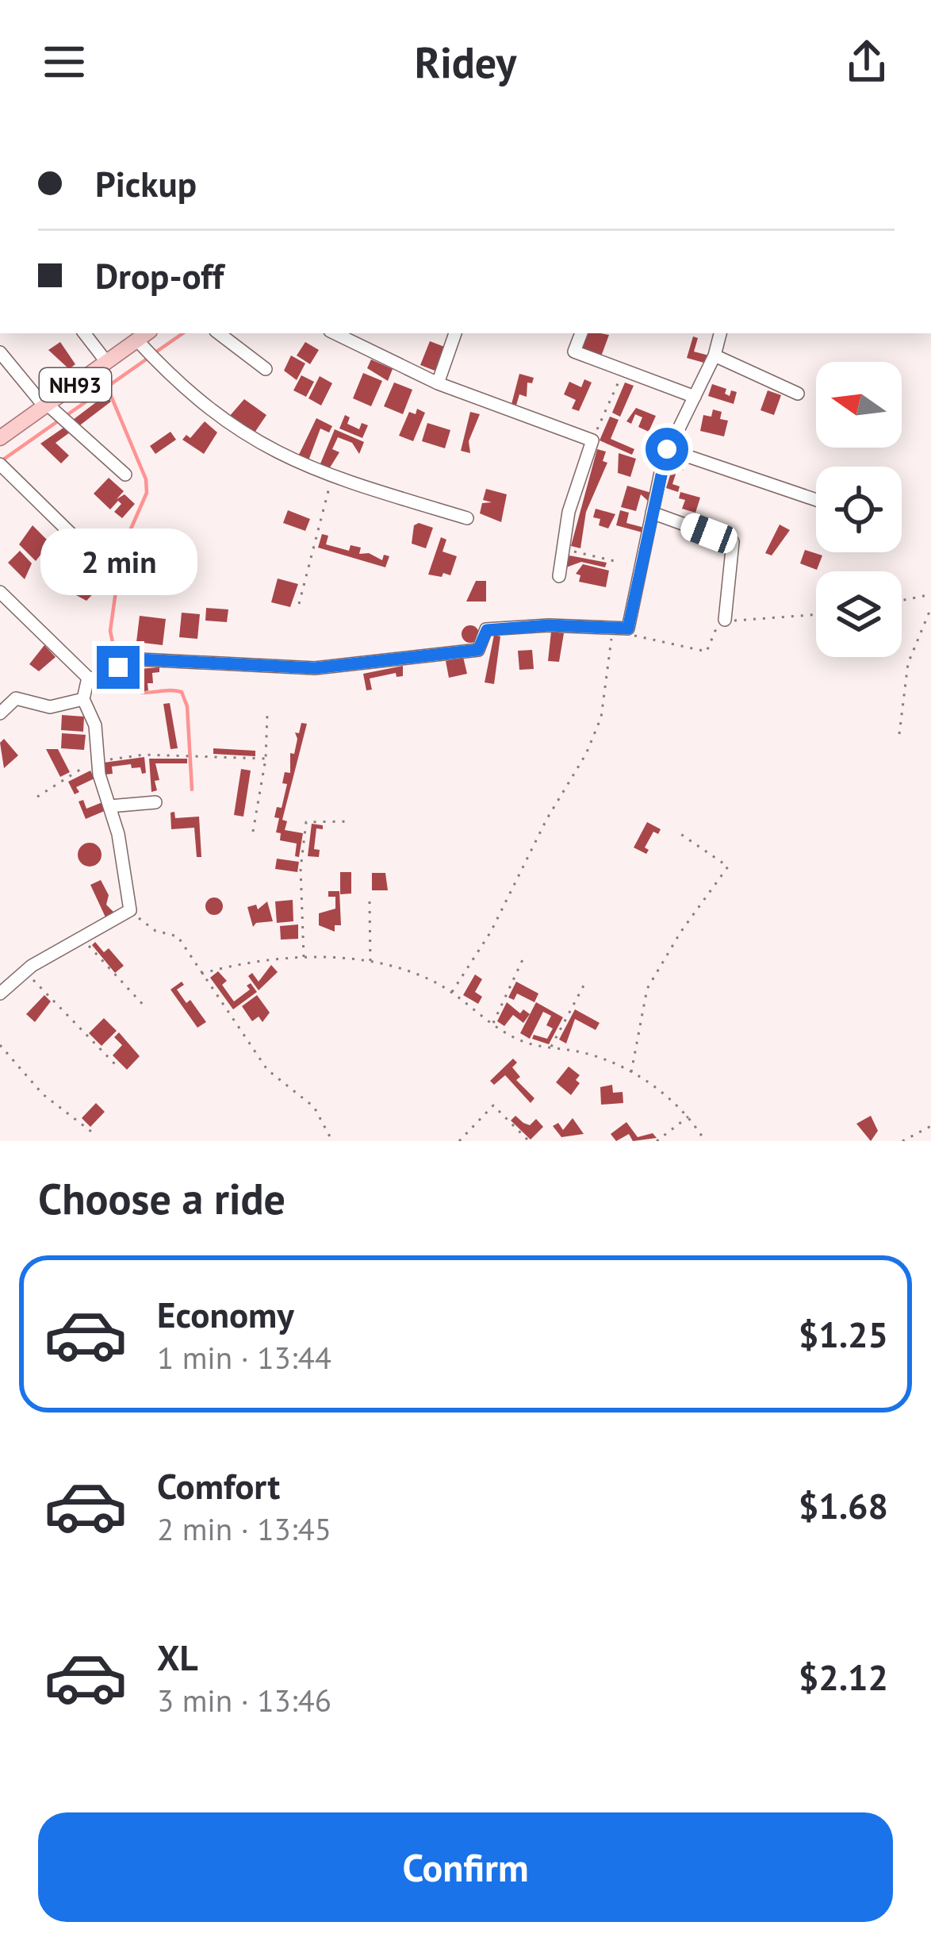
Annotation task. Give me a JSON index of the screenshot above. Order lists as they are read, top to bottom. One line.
{"streets":{"main road":["NH93"]},"north":"left","page":{"header":"Ridey","banner":["Pickup","Drop-off"],"bubble":"2 min","heading":"Choose a ride","list":[{"name":"Economy","note":"1 min · 13:44","value":"$1.25"},{"name":"Comfort","note":"2 min · 13:45","value":"$1.68"},{"name":"XL","note":"3 min · 13:46","value":"$2.12"}],"buttons":"Confirm"}}
